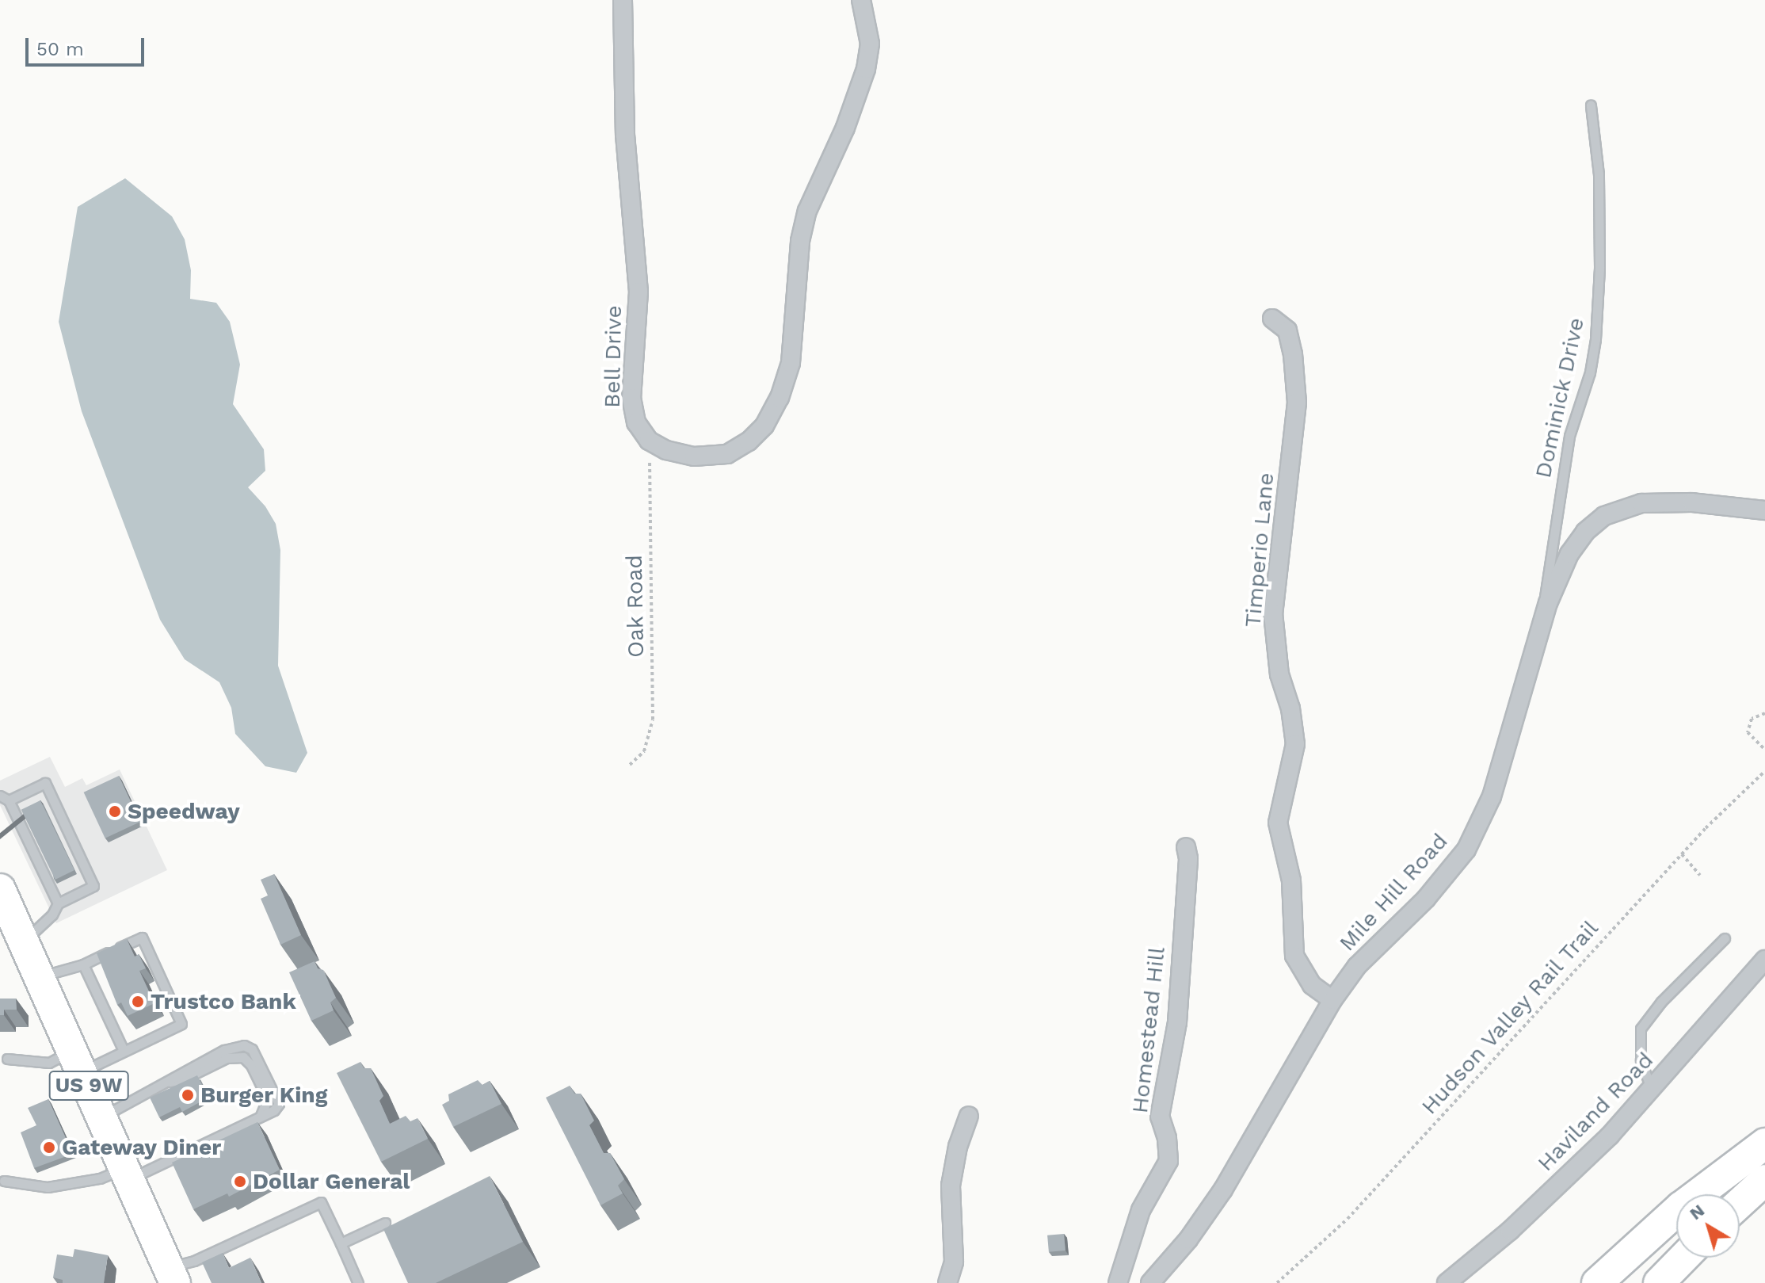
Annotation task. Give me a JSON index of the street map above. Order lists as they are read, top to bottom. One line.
{"streets":{"highway":["US 9W"],"street":["Bell Drive","Timperio Lane","Mile Hill Road","Homestead Hill","Haviland Road"],"lane":["Dominick Drive"],"path":["Oak Road","Hudson Valley Rail Trail"]},"crossings":[["Bell Drive","Oak Road"],["Dominick Drive","Mile Hill Road"],["Timperio Lane","Mile Hill Road"]],"places":["Speedway","Trustco Bank","Burger King","Gateway Diner","Dollar General"],"scale_bar":"50 m","north":"top left"}
